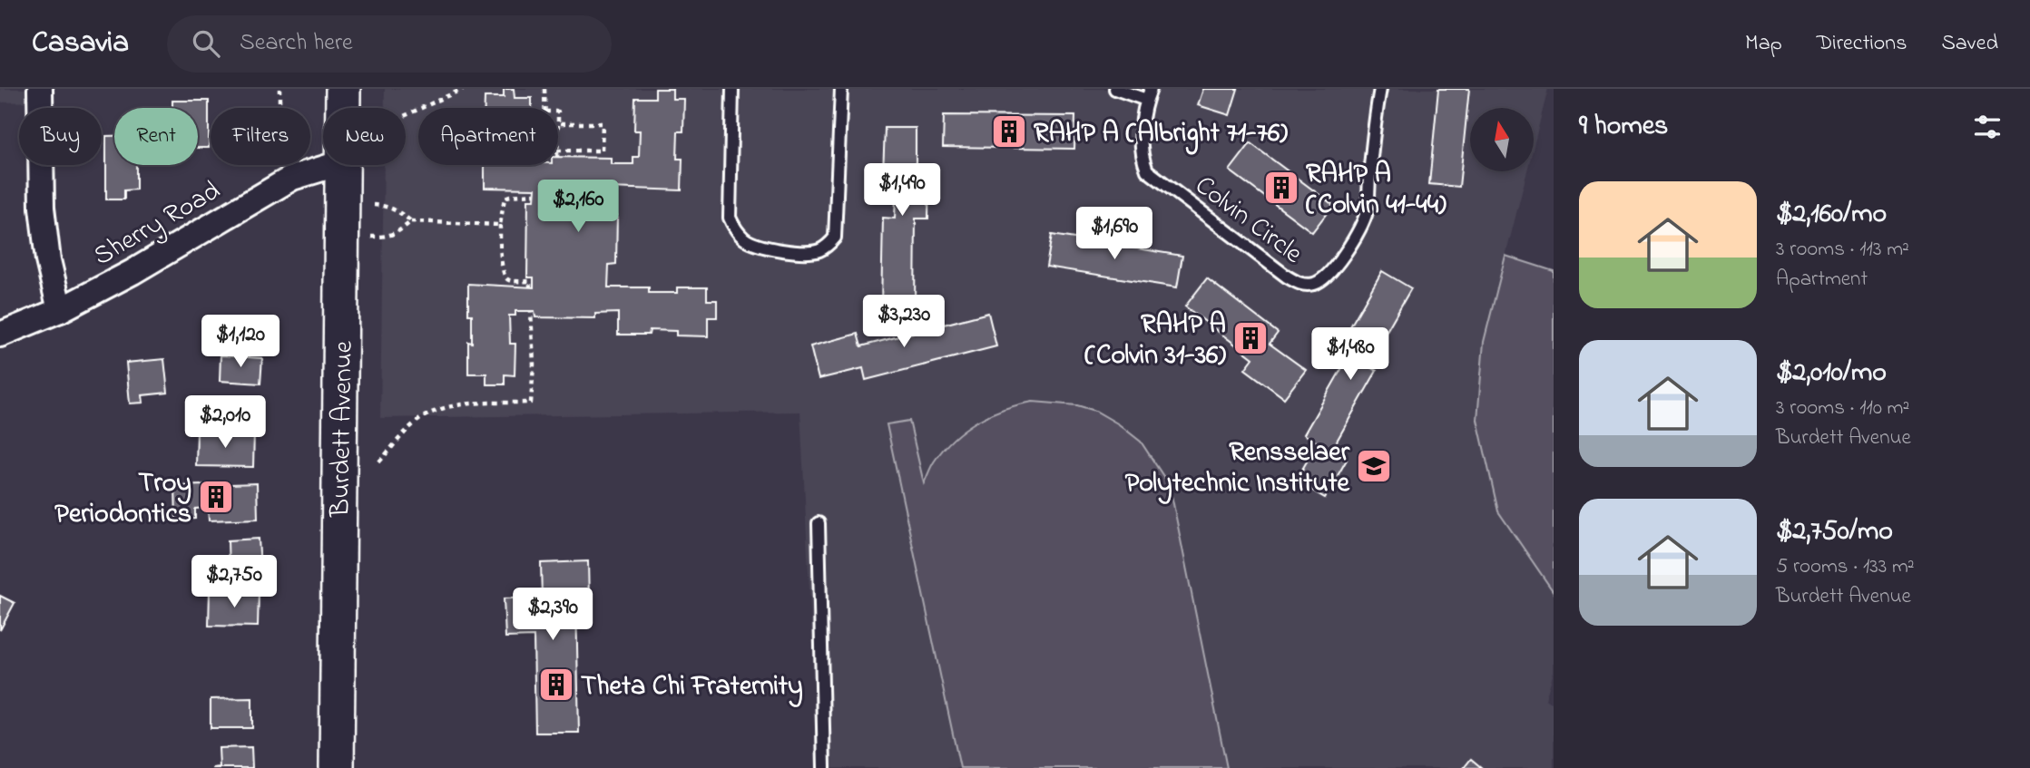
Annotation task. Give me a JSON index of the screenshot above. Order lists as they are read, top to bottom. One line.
{"streets":{"street":["Sherry Road","Burdett Avenue"],"lane":["Colvin Circle"]},"places":{"building":["RAHP A (Albright 71-76)","RAHP A (Colvin 41-44)","RAHP A (Colvin 31-36)","Troy Periodontics","Theta Chi Fraternity"],"school or university":["Rensselaer Polytechnic Institute"]},"north":"top","page":{"header":"Casavia","search":"Search here","nav":["Map","Directions","Saved"],"heading":"9 homes","chip":["Buy","Rent","Filters","New","Apartment"],"price":["$1,490","$2,160","$1,690","$3,230","$1,120","$1,480","$2,010","$2,750","$2,390"],"list":[{"name":"$2,160/mo","note":"3 rooms · 113 m² · Apartment"},{"name":"$2,010/mo","note":"3 rooms · 110 m² · Burdett Avenue"},{"name":"$2,750/mo","note":"5 rooms · 133 m² · Burdett Avenue"}]}}
